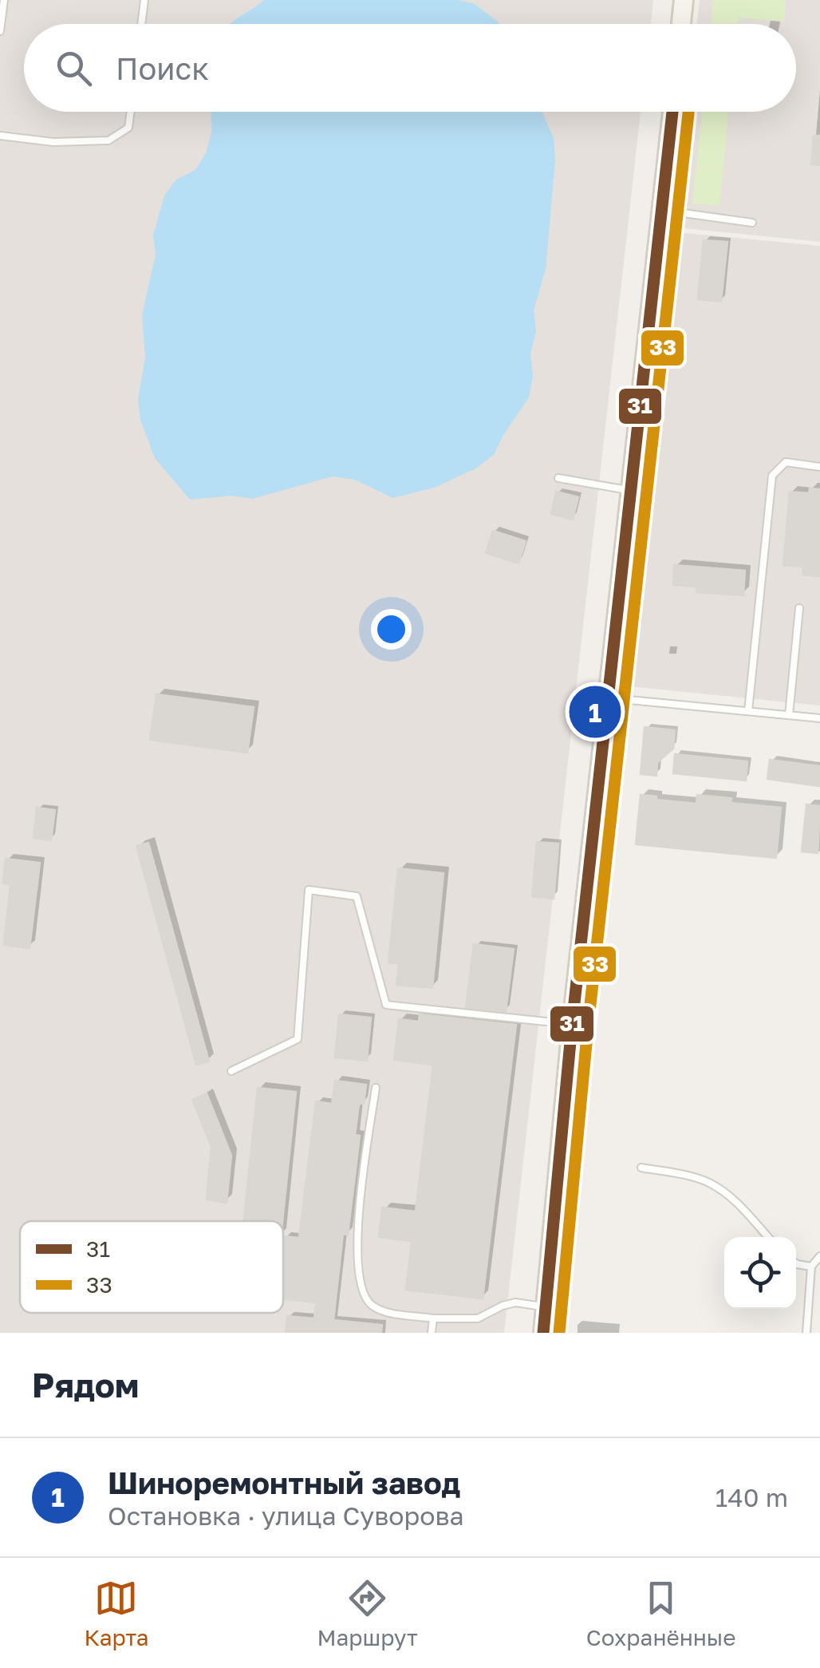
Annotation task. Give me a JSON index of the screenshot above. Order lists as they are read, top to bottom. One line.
{"lines":["transit line 31","transit line 33"],"legend":["31","33"],"page":{"search":"Поиск","pins":"1","heading":"Рядом","list":[{"mark":"1","name":"Шиноремонтный завод","note":"Остановка · улица Суворова","value":"140 m"}],"nav":["Карта","Маршрут","Сохранённые"]}}
